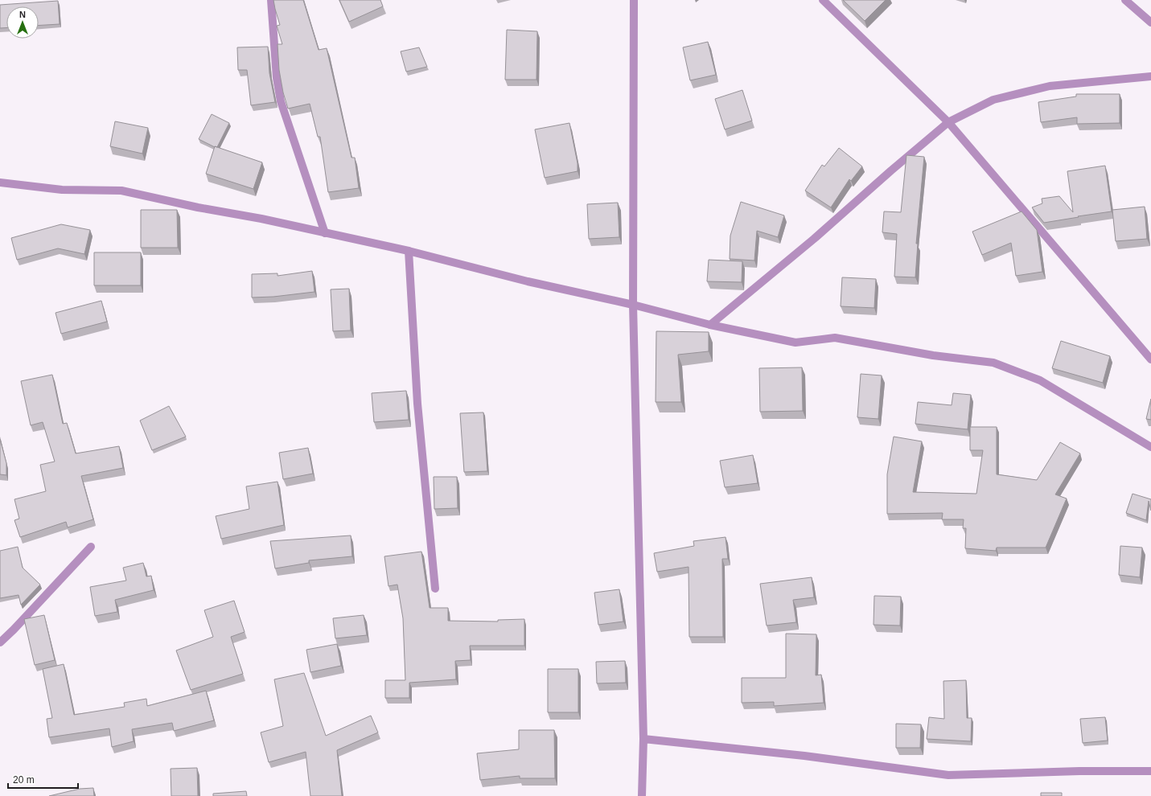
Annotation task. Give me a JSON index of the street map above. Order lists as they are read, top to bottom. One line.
{"scale_bar":"20 m","north":"top"}
